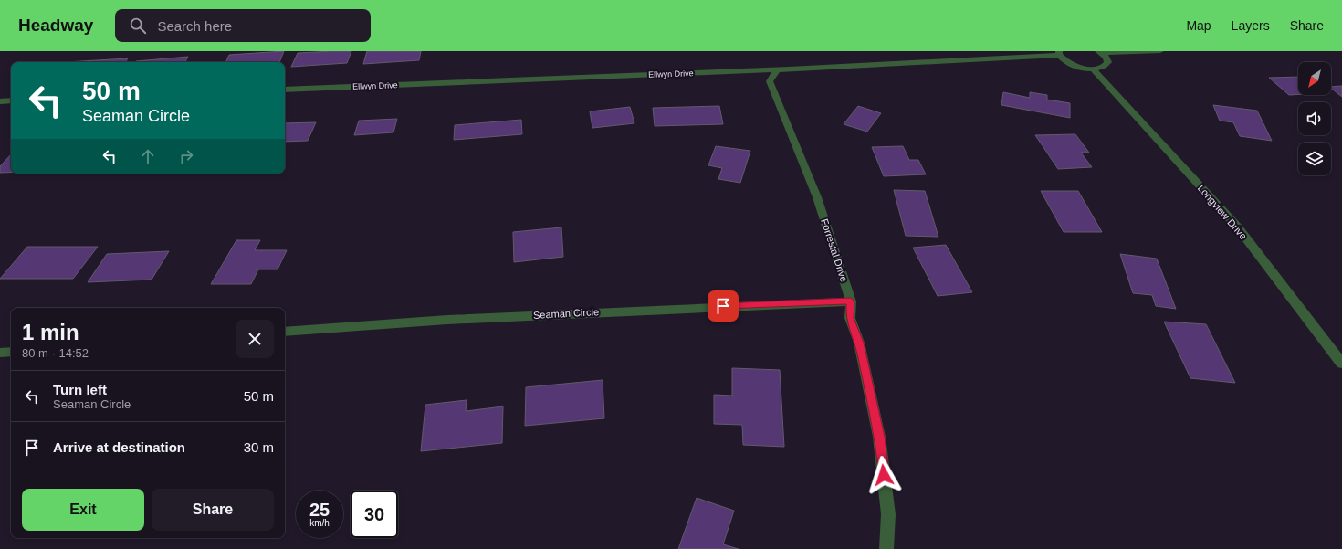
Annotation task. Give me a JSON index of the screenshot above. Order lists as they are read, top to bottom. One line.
{"streets":{"street":["Ellwyn Drive","Longview Drive","Forrestal Drive","Seaman Circle"]},"crossings":[["Ellwyn Drive","Forrestal Drive"],["Forrestal Drive","Seaman Circle"]],"north":"bottom left","page":{"header":"Headway","search":"Search here","nav":["Map","Layers","Share"],"turn":["50 m","Seaman Circle"],"heading":["1 min","80 m · 14:52"],"list":[{"name":"Turn left","note":"Seaman Circle","value":"50 m"},{"name":"Arrive at destination","value":"30 m"}],"buttons":["Exit","Share"],"speed":"25 km/h","limit":"30"}}
